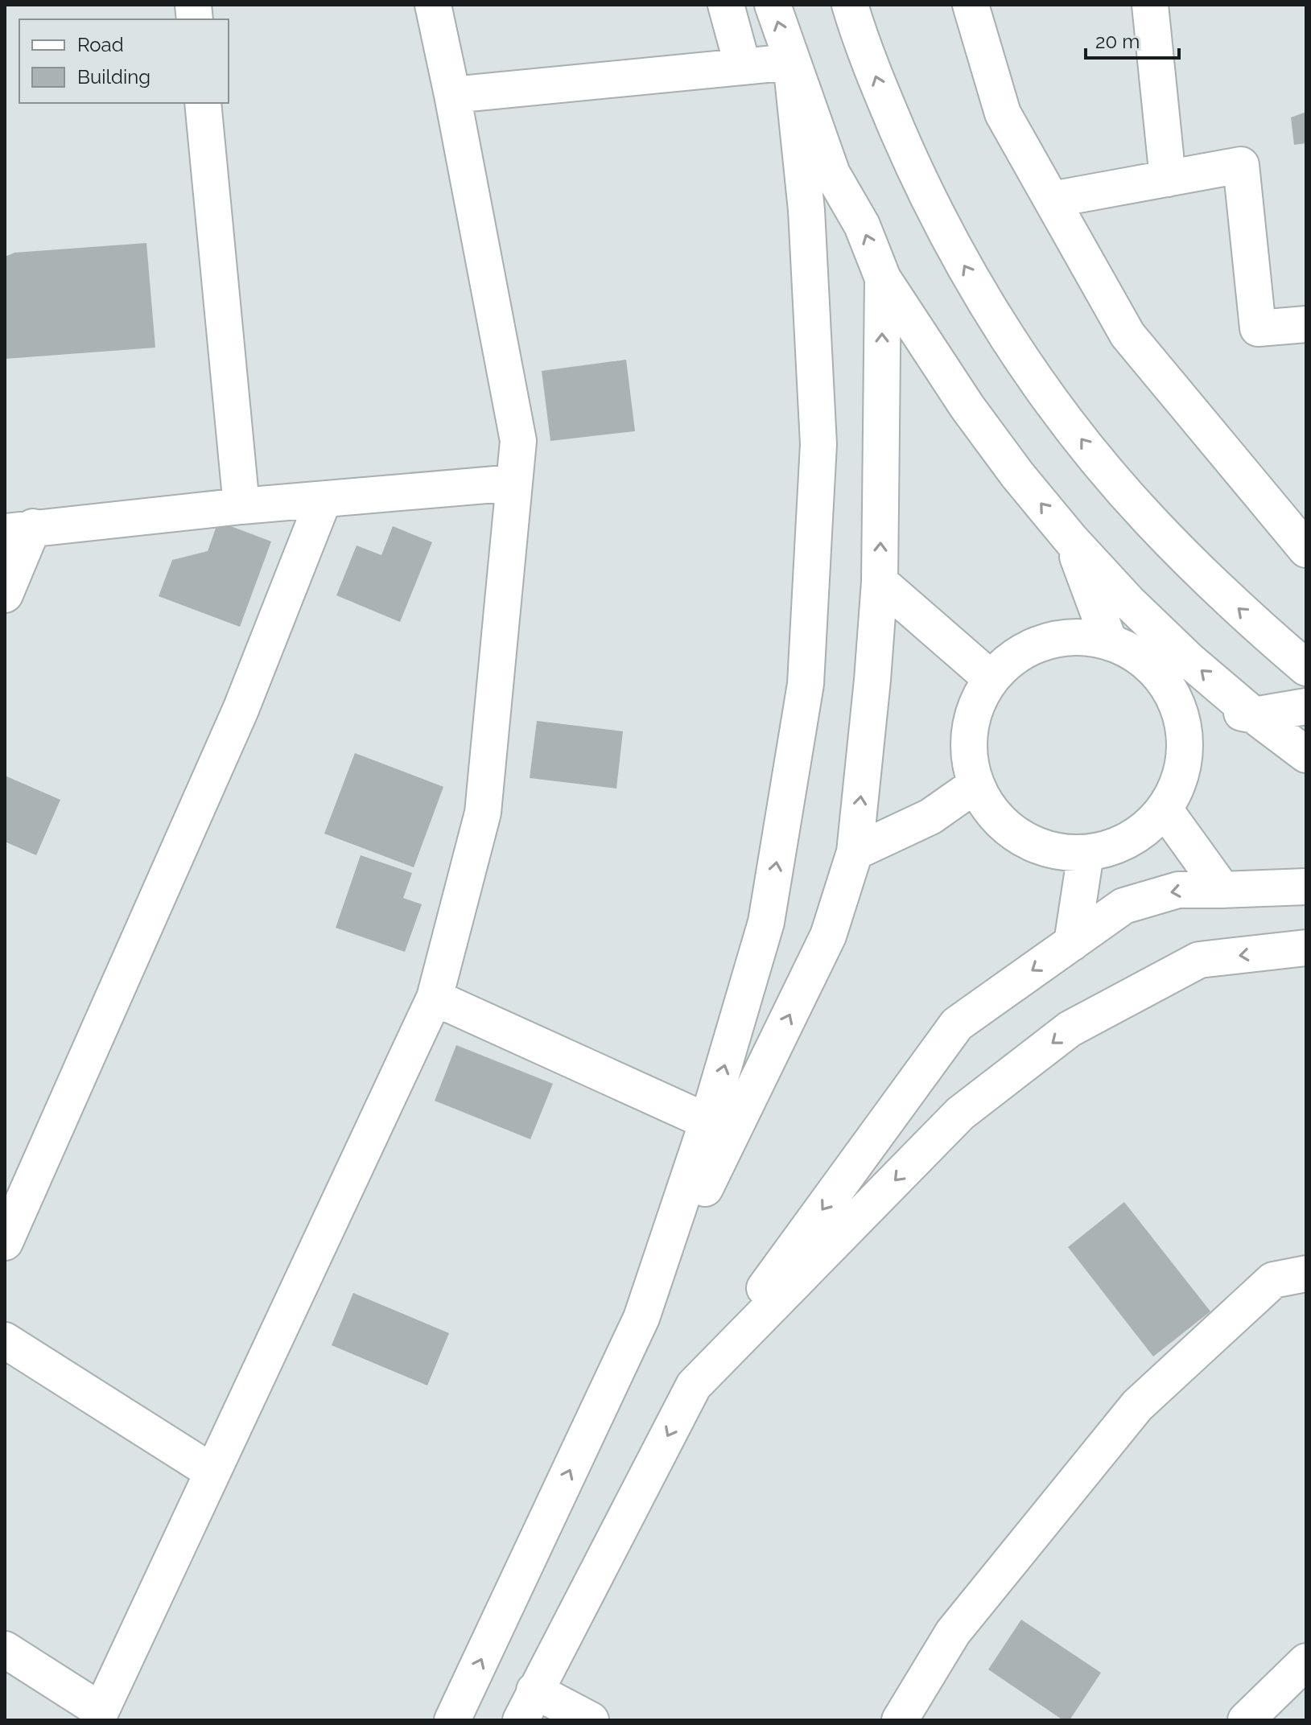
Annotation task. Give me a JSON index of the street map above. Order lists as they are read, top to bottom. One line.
{"legend":["Road","Building"],"scale_bar":"20 m"}
